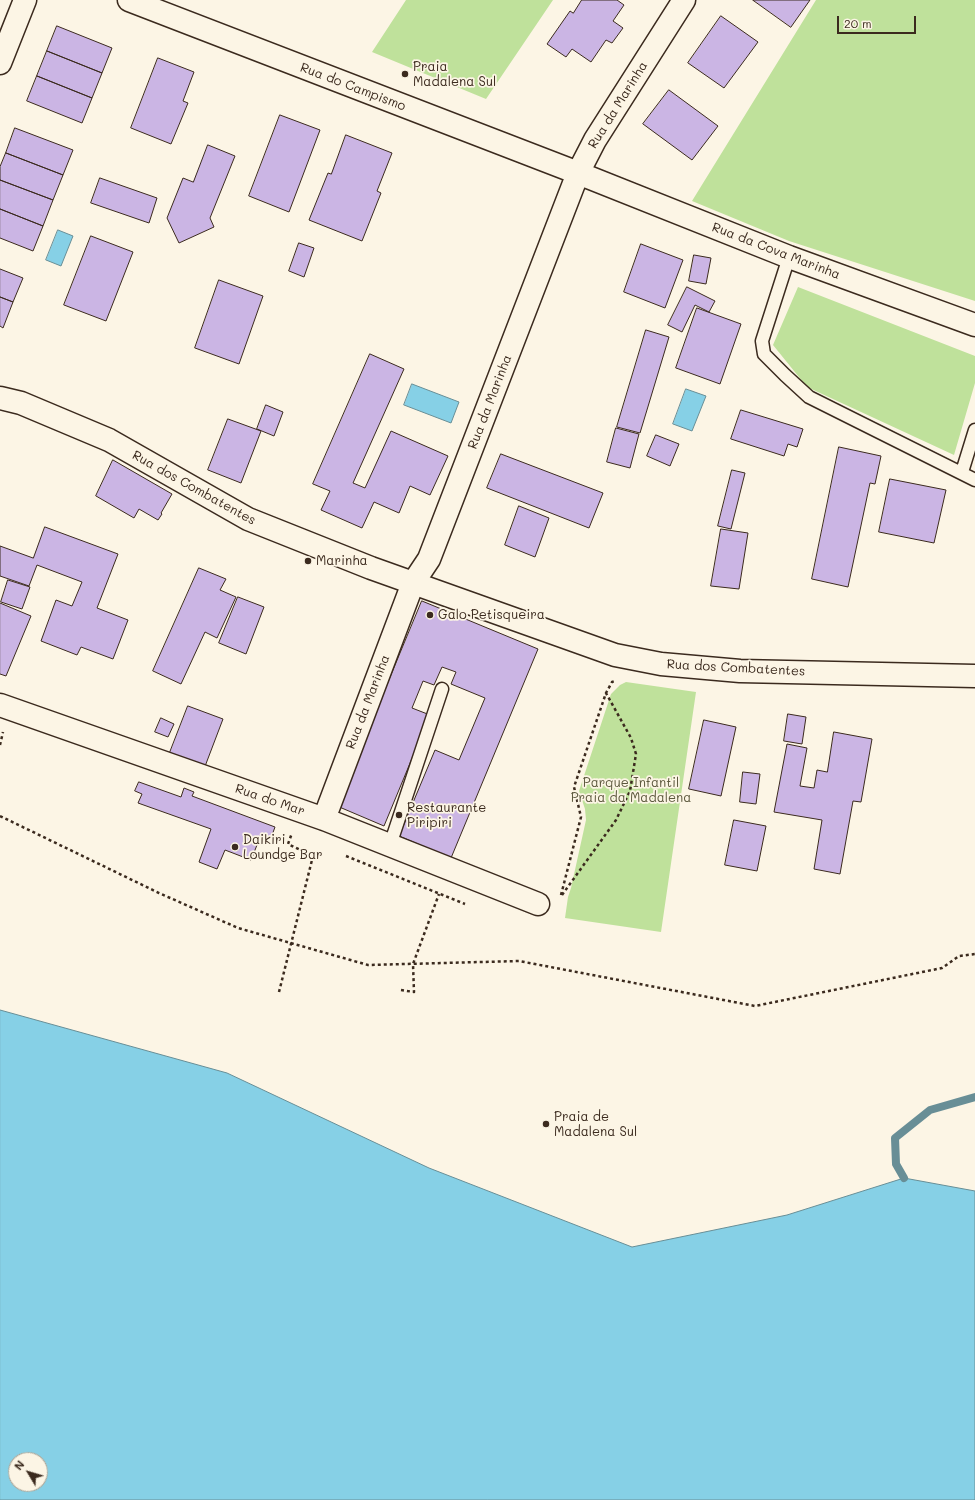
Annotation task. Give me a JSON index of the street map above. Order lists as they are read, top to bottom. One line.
{"streets":{"street":["Rua do Campismo","Rua da Marinha","Rua da Cova Marinha","Rua dos Combatentes","Rua do Mar"]},"crossings":[["Rua do Campismo","Rua da Marinha"],["Rua do Campismo","Rua da Cova Marinha"],["Rua da Marinha","Rua da Cova Marinha"],["Rua da Marinha","Rua dos Combatentes"],["Rua da Marinha","Rua do Mar"]],"parks":["Parque Infantil Praia da Madalena"],"places":["Praia Madalena Sul","Marinha","Galo Petisqueira","Restaurante Piripiri","Daikiri Loundge Bar","Praia de Madalena Sul"],"scale_bar":"20 m","north":"top left"}
